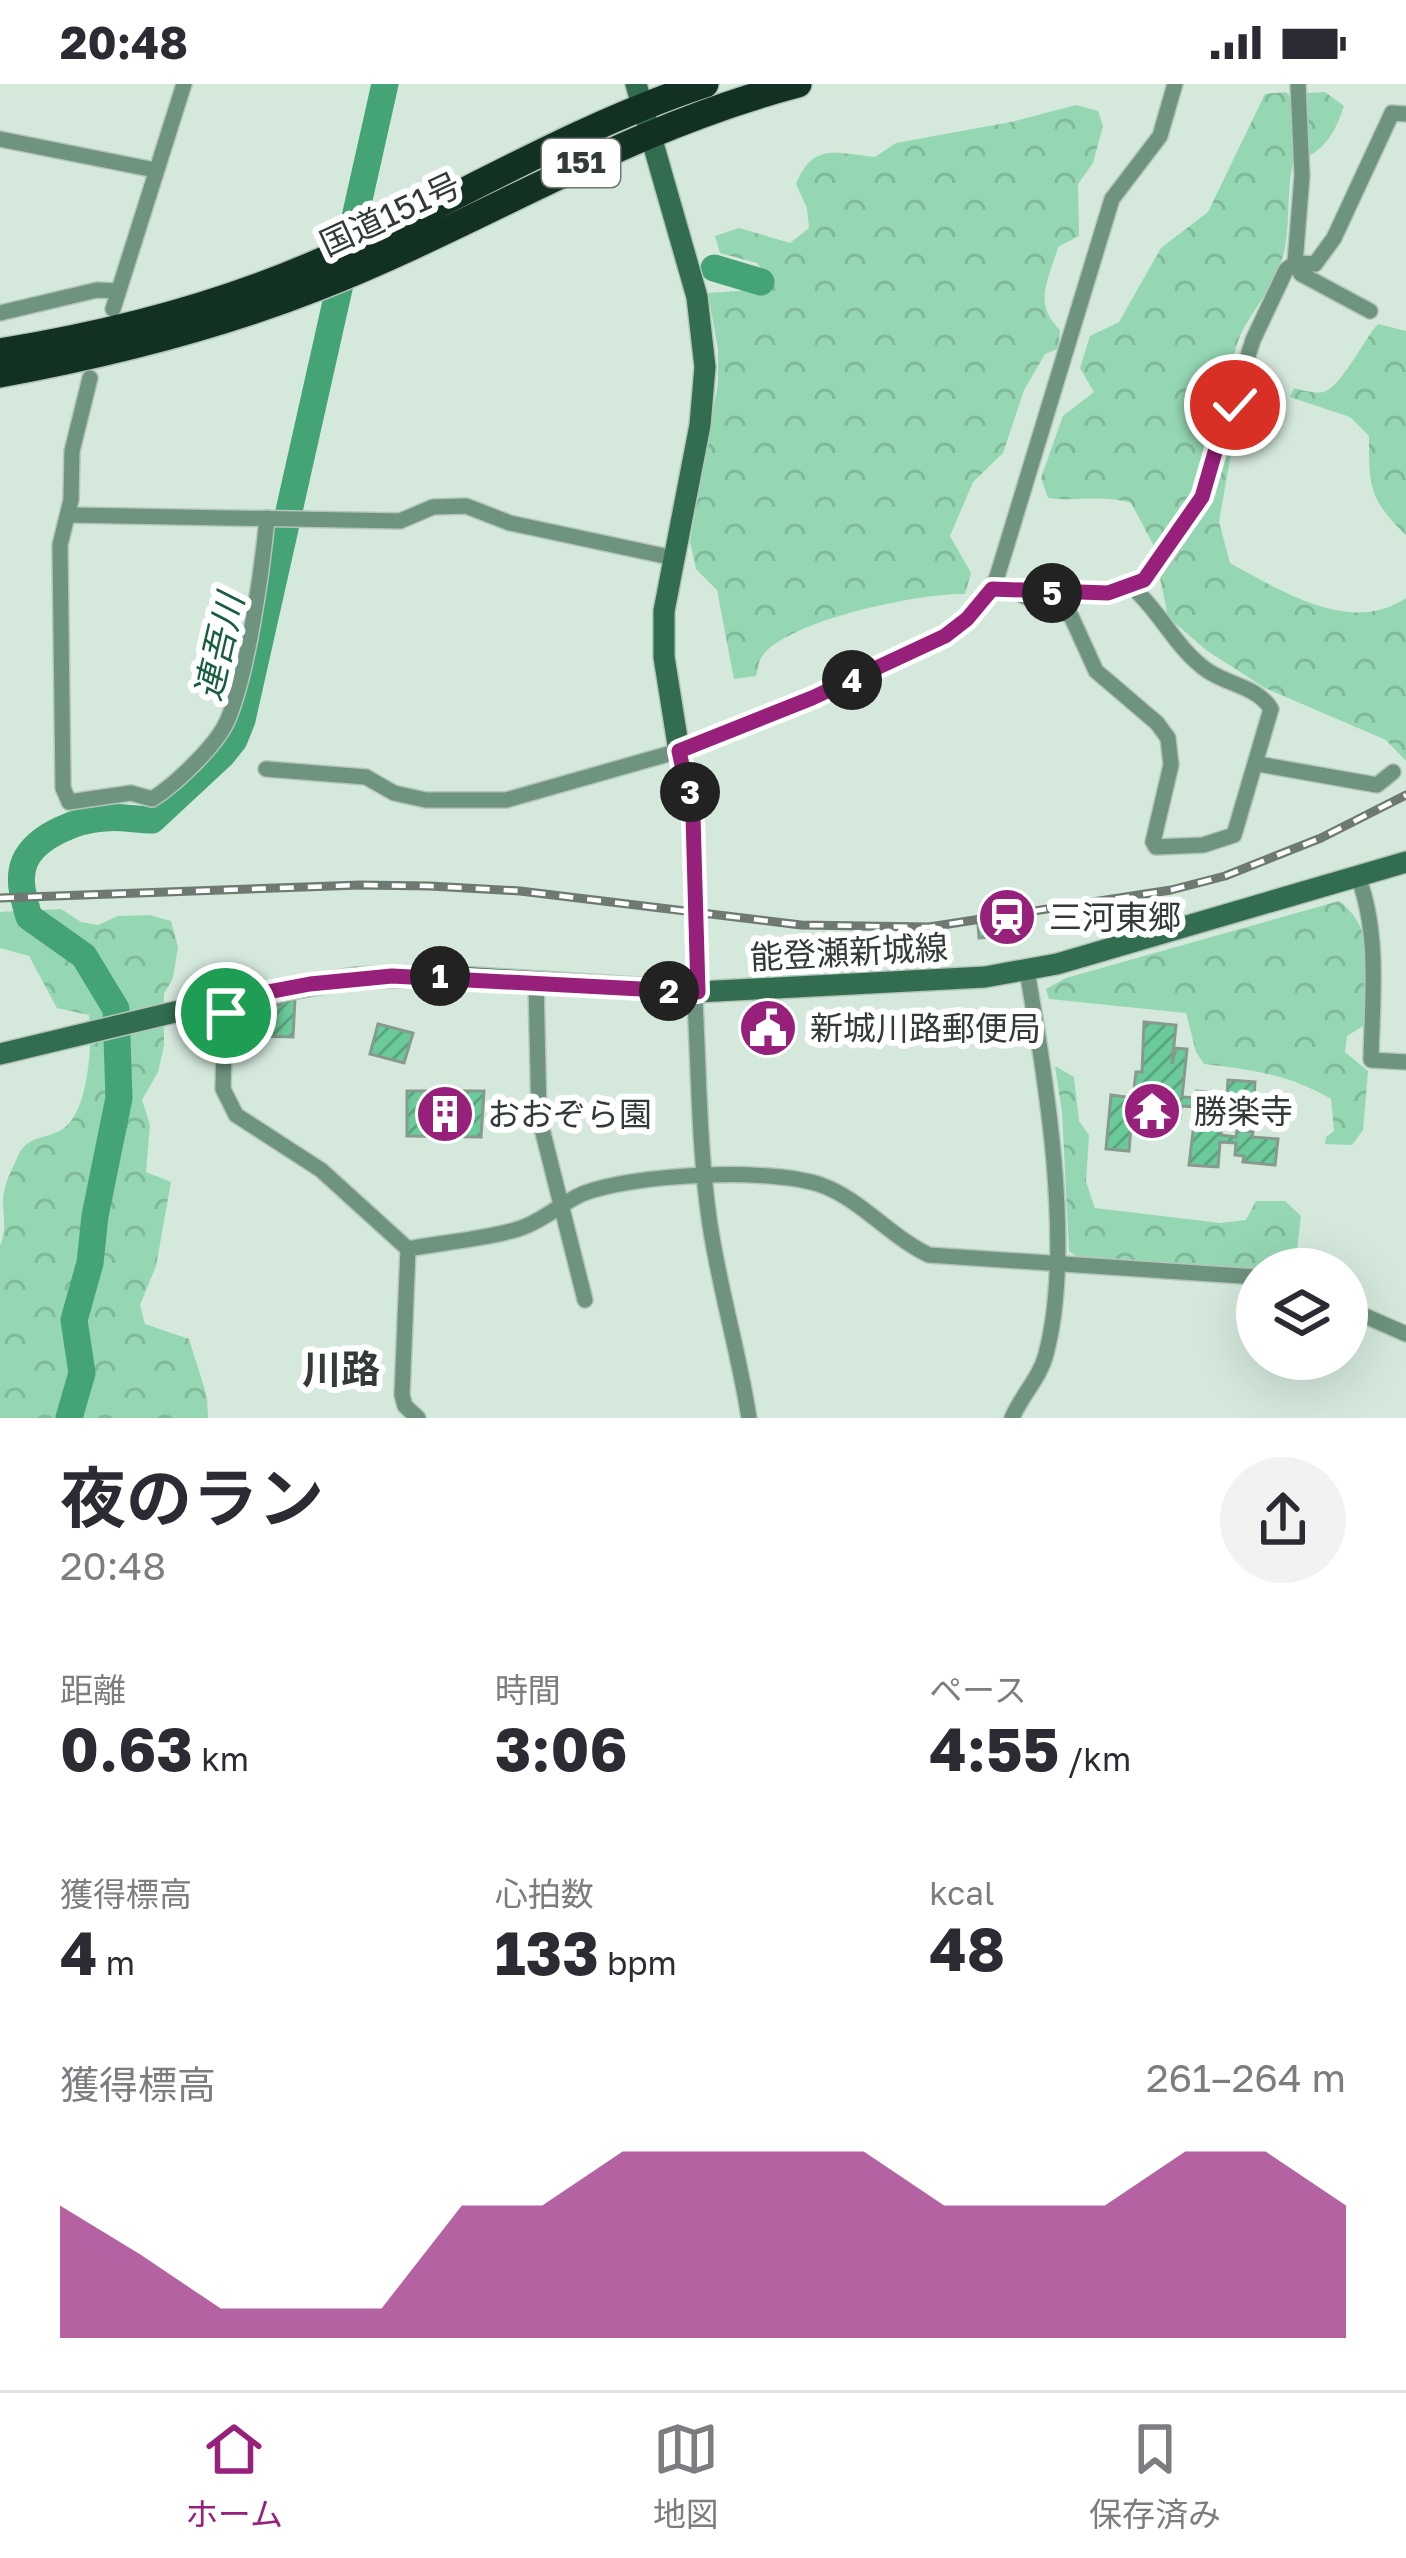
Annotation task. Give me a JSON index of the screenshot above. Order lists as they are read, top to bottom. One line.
{"streets":{"highway":["151","国道151号"],"main road":["能登瀬新城線"]},"districts":["川路"],"water":["連吾川"],"places":{"station":["三河東郷"],"public building":["新城川路郵便局"],"temple":["勝楽寺"],"building":["おおぞら園"]},"page":{"status":"20:48","pins":["5","4","3","1","2"],"heading":["夜のラン","20:48"],"stats":[["距離","0.63 km"],["時間","3:06"],["ペース","4:55 /km"],["獲得標高","4 m"],["心拍数","133 bpm"],["kcal","48"]],"chart":["獲得標高","261–264 m"],"tabs":["ホーム","地図","保存済み"]}}
